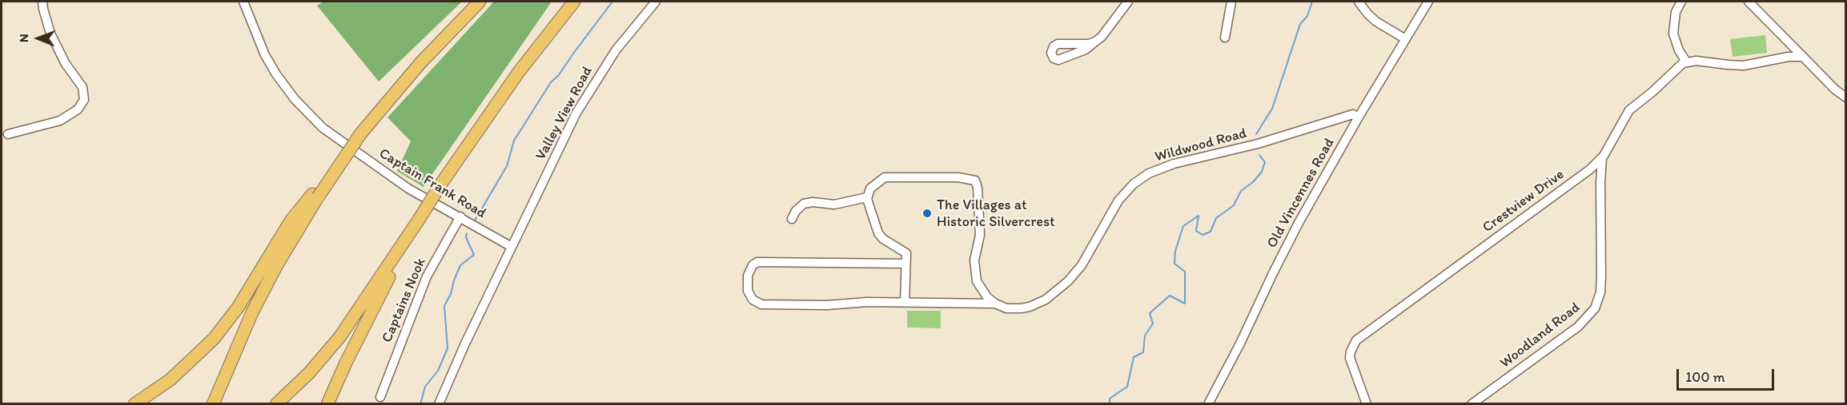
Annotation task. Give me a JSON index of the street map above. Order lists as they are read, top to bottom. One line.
{"streets":{"street":["Valley View Road","Wildwood Road","Captain Frank Road","Old Vincennes Road","Crestview Drive","Captains Nook","Woodland Road"]},"crossings":[["Valley View Road","Captain Frank Road"],["Wildwood Road","Old Vincennes Road"],["Captain Frank Road","Captains Nook"],["Crestview Drive","Woodland Road"]],"places":["The Villages at Historic Silvercrest"],"scale_bar":"100 m","north":"left"}
